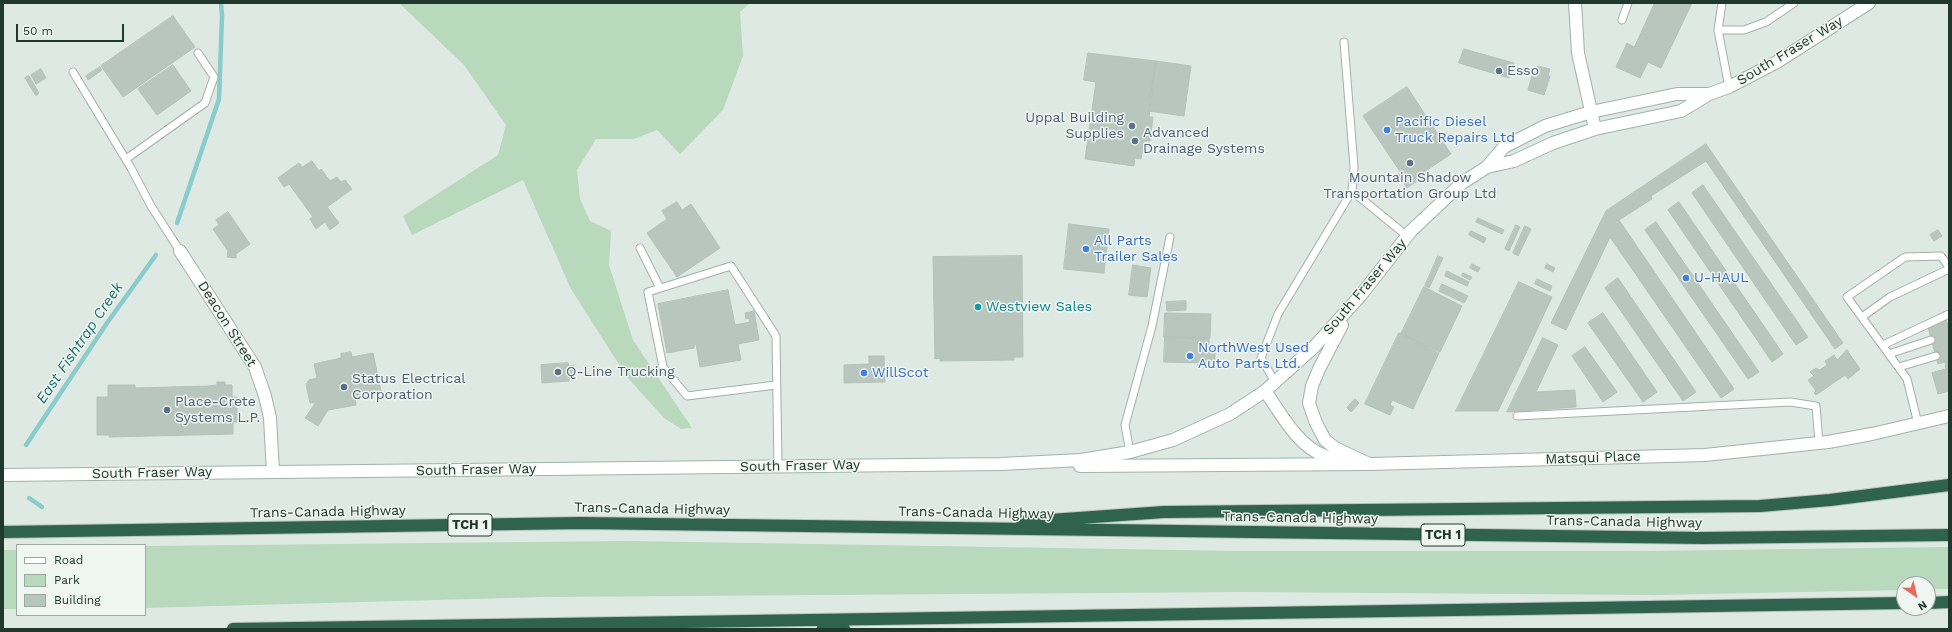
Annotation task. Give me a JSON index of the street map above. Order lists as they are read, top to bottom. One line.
{"streets":{"highway":["Trans-Canada Highway","TCH 1"],"street":["South Fraser Way","Deacon Street","Matsqui Place"]},"crossings":[["South Fraser Way","Deacon Street"],["South Fraser Way","Matsqui Place"]],"water":["East Fishtrap Creek"],"places":["Esso","Uppal Building Supplies","Pacific Diesel Truck Repairs Ltd","Advanced Drainage Systems","Mountain Shadow Transportation Group Ltd","All Parts Trailer Sales","U-HAUL","Westview Sales","NorthWest Used Auto Parts Ltd.","Q-Line Trucking","WillScot","Status Electrical Corporation","Place-Crete Systems L.P."],"legend":["Road","Park","Building"],"scale_bar":"50 m","north":"bottom right"}
